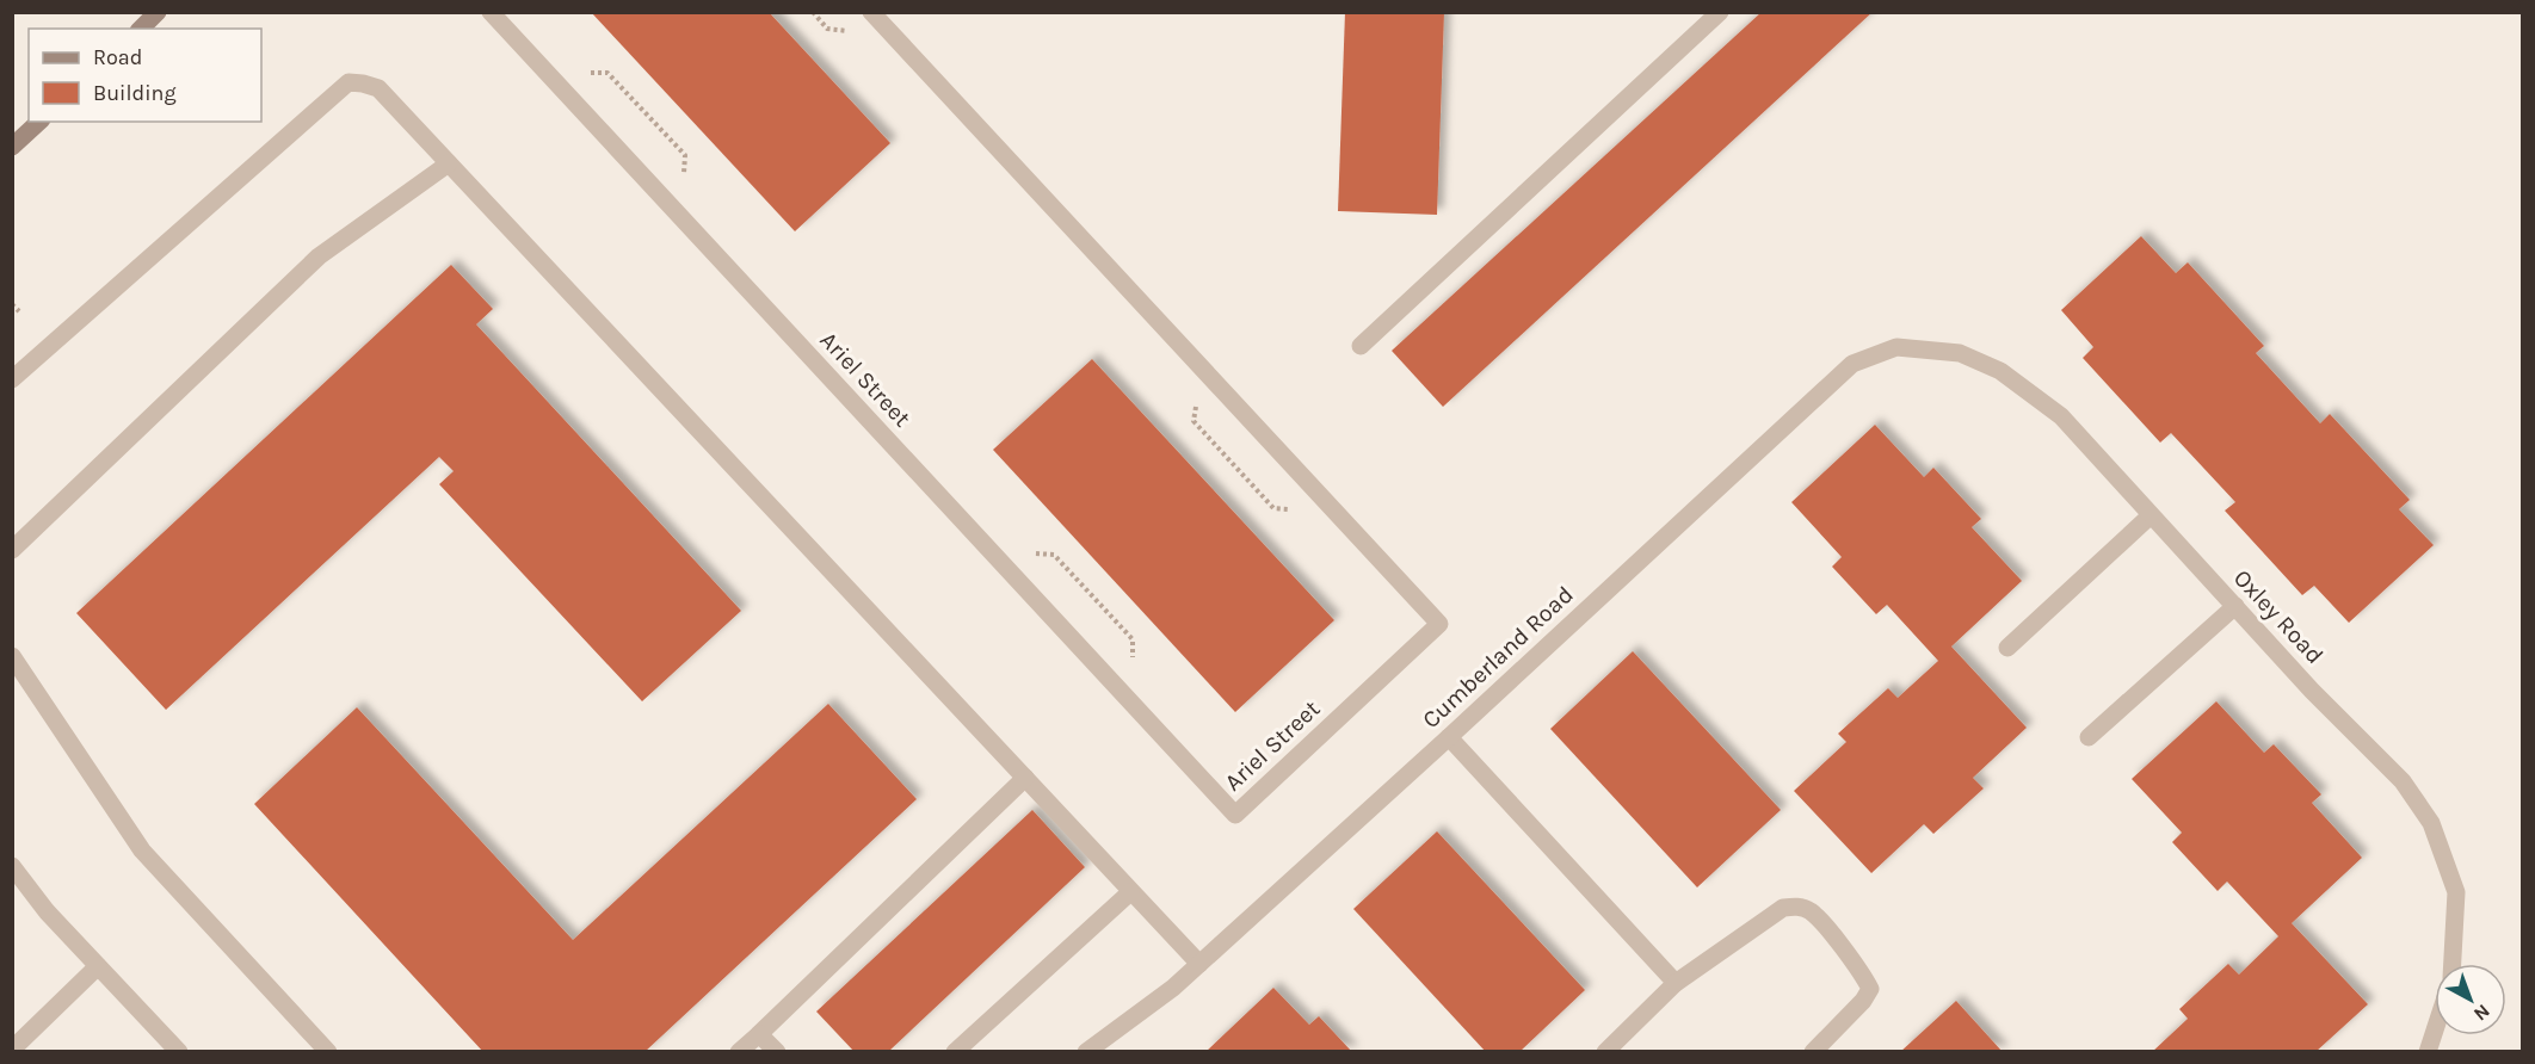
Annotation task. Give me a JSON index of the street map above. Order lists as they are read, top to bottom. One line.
{"streets":{"street":["Ariel Street","Oxley Road","Cumberland Road"]},"crossings":[["Oxley Road","Cumberland Road"]],"legend":["Road","Building"],"north":"bottom right"}
